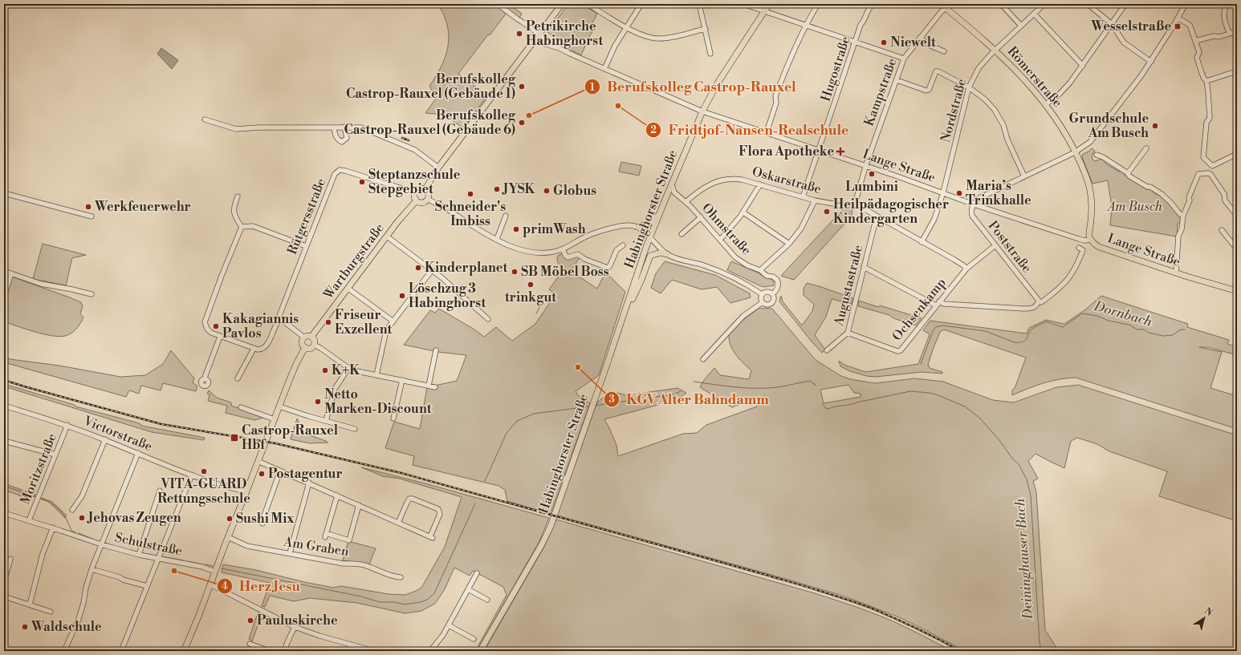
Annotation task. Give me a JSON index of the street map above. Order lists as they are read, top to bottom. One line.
{"streets":{"main road":["Römerstraße","Lange Straße","Habinghorster Straße","Wartburgstraße"],"street":["Hugostraße","Kampstraße","Nordstraße","Oskarstraße","Rütgersstraße","Ohmstraße","Poststraße","Augustastraße","Ochsenkamp","Victorstraße","Moritzstraße","Schulstraße","Am Graben"]},"crossings":[["Hugostraße","Lange Straße"],["Hugostraße","Oskarstraße"],["Römerstraße","Kampstraße"],["Römerstraße","Nordstraße"],["Römerstraße","Lange Straße"],["Kampstraße","Lange Straße"],["Kampstraße","Oskarstraße"],["Nordstraße","Lange Straße"],["Lange Straße","Habinghorster Straße"],["Lange Straße","Poststraße"],["Oskarstraße","Ohmstraße"],["Habinghorster Straße","Ohmstraße"],["Rütgersstraße","Wartburgstraße"],["Poststraße","Ochsenkamp"],["Augustastraße","Ochsenkamp"],["Victorstraße","Moritzstraße"],["Moritzstraße","Schulstraße"]],"water":["Dornbach","Deininghauser Bach"],"parks":["Am Busch"],"places":{"transit":["Wesselstraße","Castrop-Rauxel Hbf"],"other":["Petrikirche Habinghorst","Niewelt","Berufskolleg Castrop-Rauxel (Gebäude 1)","Fridtjof-Nansen-Realschule","Berufskolleg Castrop-Rauxel","Berufskolleg Castrop-Rauxel (Gebäude 6)","Grundschule Am Busch","Lumbini","Steptanzschule Stepgebiet","JYSK","Globus","Maria’s Trinkhalle","Schneider's Imbiss","Werkfeuerwehr","Heilpädagogischer Kindergarten","primWash","Kinderplanet","SB Möbel Boss","trinkgut","Löschzug 3 Habinghorst","Friseur Exzellent","Kakagiannis Pavlos","KGV Alter Bahndamm","K+K","Netto Marken-Discount","VITA-GUARD Rettungsschule","Postagentur","Jehovas Zeugen","Sushi Mix","Herz Jesu","Pauluskirche","Waldschule"],"health":["Flora Apotheke"]},"north":"top right"}
